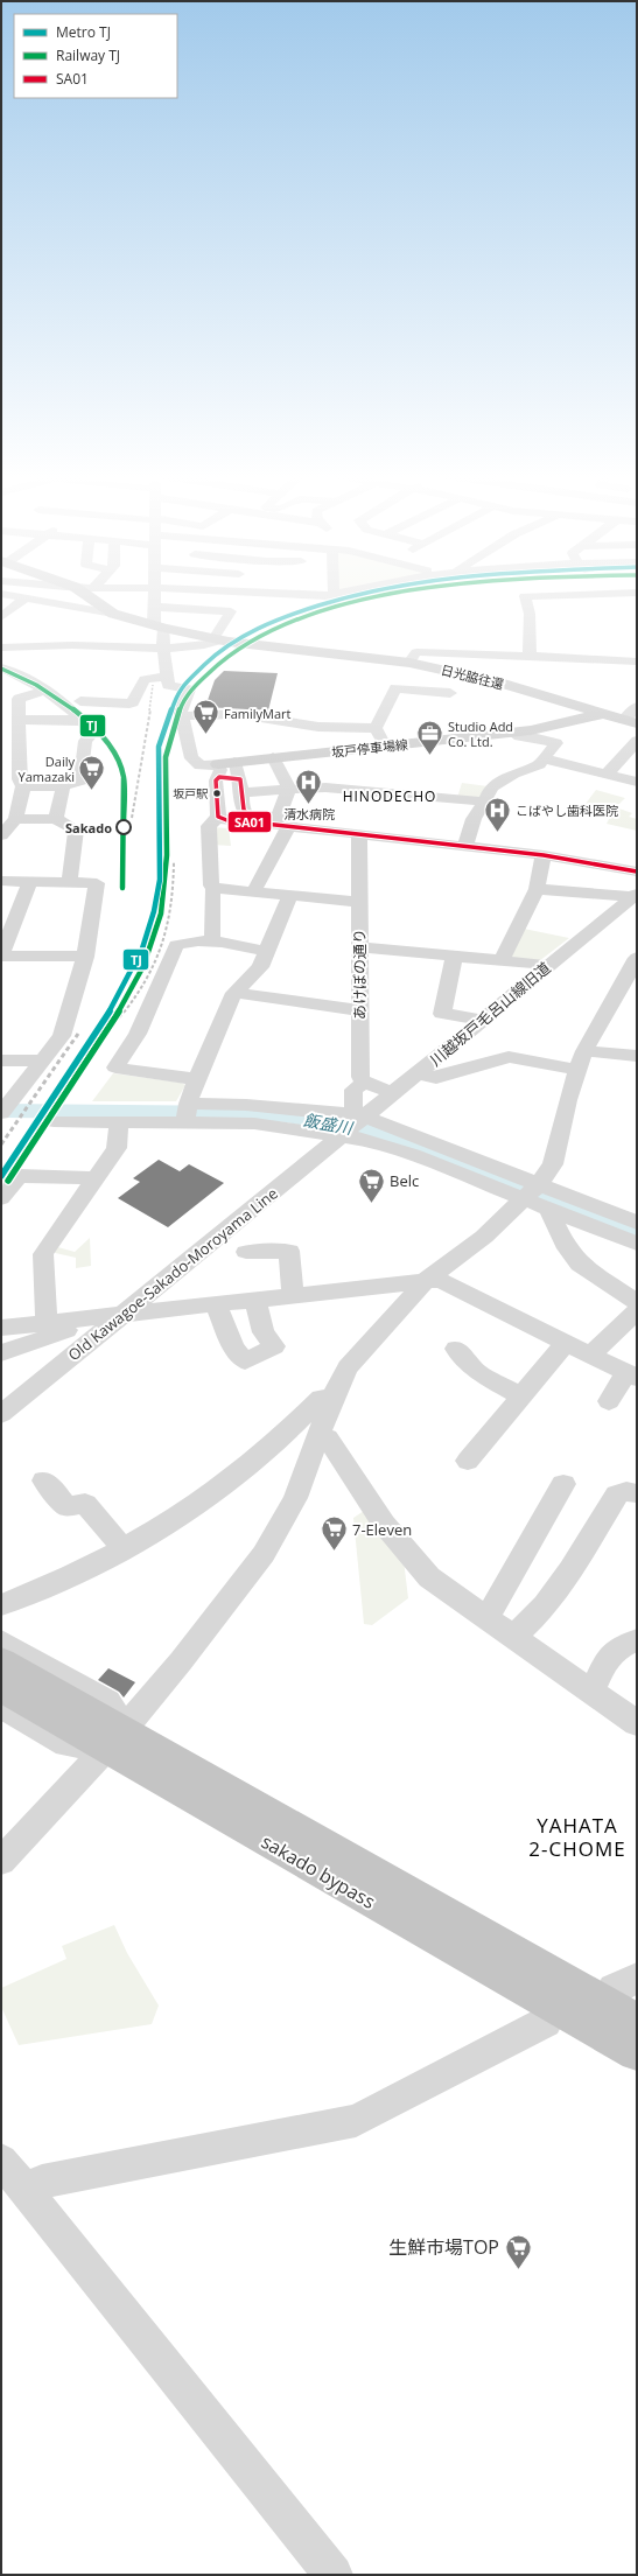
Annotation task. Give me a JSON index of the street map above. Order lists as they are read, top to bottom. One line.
{"streets":{"highway":["sakado bypass"],"main road":["日光脇往還","坂戸停車場線"],"street":["あけぼの通り","川越坂戸毛呂山線旧道","Old Kawagoe-Sakado-Moroyama Line"]},"crossings":[["日光脇往還","坂戸停車場線"],["川越坂戸毛呂山線旧道","Old Kawagoe-Sakado-Moroyama Line"]],"districts":["HINODECHO","YAHATA 2-CHOME"],"water":["飯盛川"],"places":{"supermarket":["FamilyMart","Daily Yamazaki","Belc","7-Eleven","生鮮市場TOP"],"office":["Studio Add Co. Ltd."],"other":["坂戸駅","Sakado"],"hospital":["清水病院","こばやし歯科医院"]},"lines":["metro line TJ","rail line TJ","transit line SA01"],"legend":["Metro TJ","Railway TJ","SA01"]}
